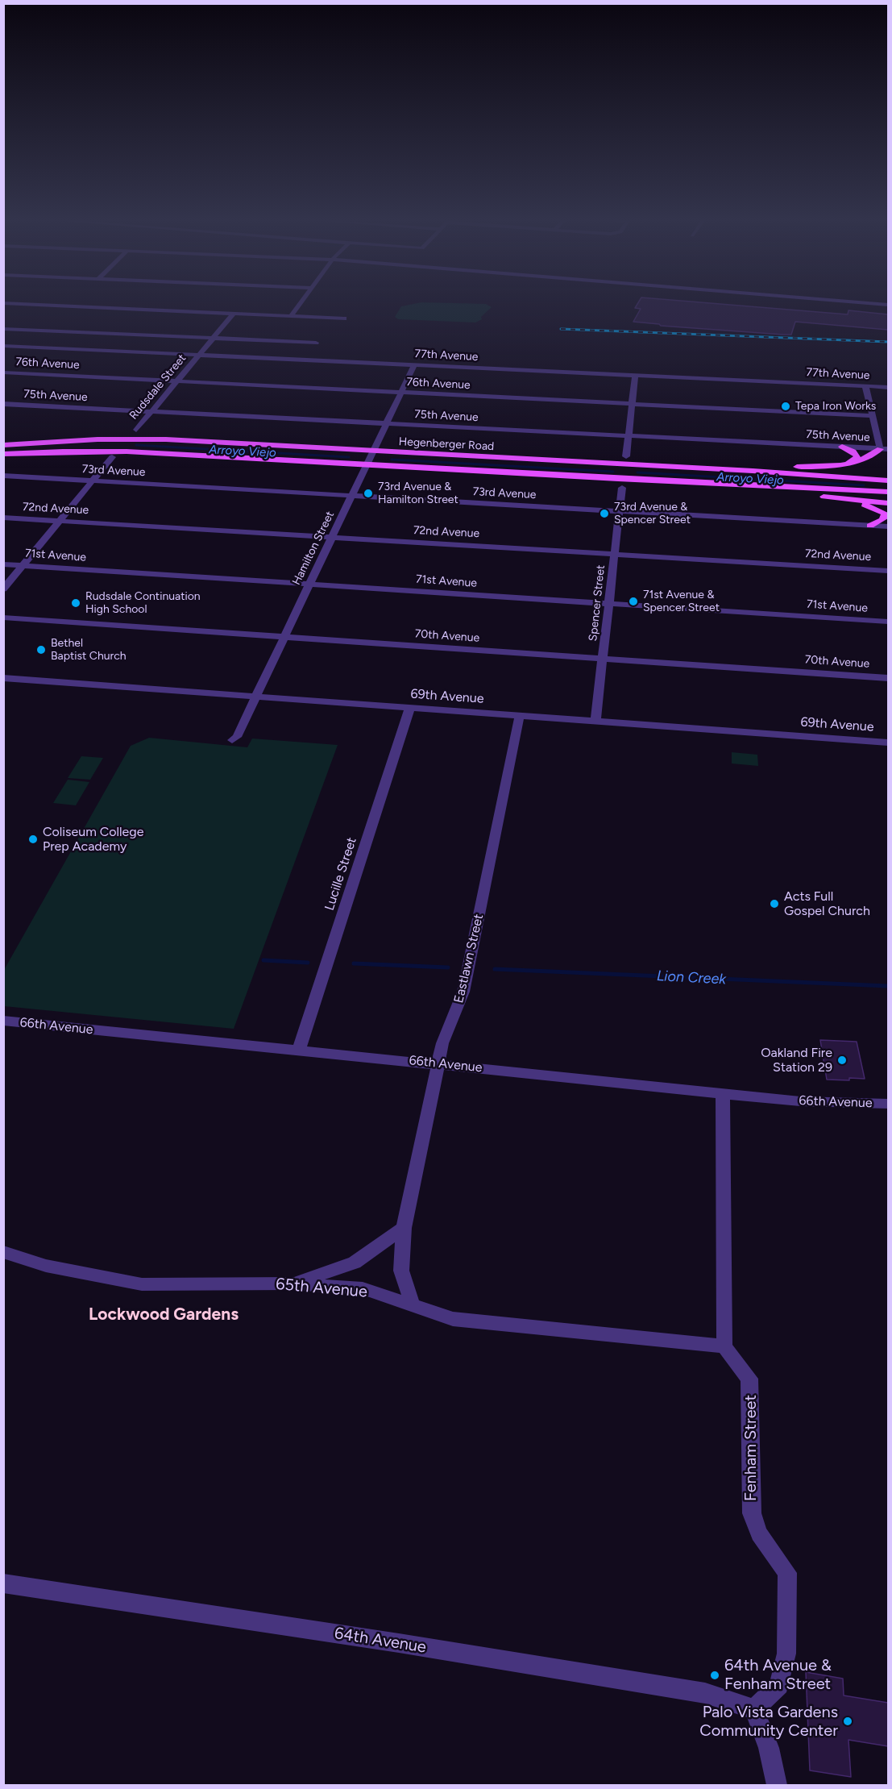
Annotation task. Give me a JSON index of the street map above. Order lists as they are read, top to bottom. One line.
{"streets":{"main road":["Hegenberger Road"],"street":["77th Avenue","76th Avenue","Rudsdale Street","75th Avenue","73rd Avenue","72nd Avenue","Hamilton Street","71st Avenue","Spencer Street","70th Avenue","69th Avenue","Lucille Street","Eastlawn Street","66th Avenue","65th Avenue","Fenham Street","64th Avenue"]},"crossings":[["77th Avenue","Rudsdale Street"],["77th Avenue","Hamilton Street"],["76th Avenue","Rudsdale Street"],["76th Avenue","Hamilton Street"],["Rudsdale Street","75th Avenue"],["75th Avenue","Hamilton Street"],["Hegenberger Road","Hamilton Street"],["Hegenberger Road","Spencer Street"],["73rd Avenue","Hamilton Street"],["73rd Avenue","Spencer Street"],["72nd Avenue","Hamilton Street"],["72nd Avenue","Spencer Street"],["Hamilton Street","71st Avenue"],["Hamilton Street","70th Avenue"],["Hamilton Street","69th Avenue"],["71st Avenue","Spencer Street"],["Spencer Street","70th Avenue"],["Spencer Street","69th Avenue"],["69th Avenue","Lucille Street"],["69th Avenue","Eastlawn Street"],["Lucille Street","66th Avenue"],["Eastlawn Street","66th Avenue"],["Eastlawn Street","65th Avenue"],["65th Avenue","Fenham Street"],["Fenham Street","64th Avenue"]],"districts":["Lockwood Gardens"],"water":["Arroyo Viejo","Lion Creek"],"places":["Tepa Iron Works","73rd Avenue & Hamilton Street","73rd Avenue & Spencer Street","71st Avenue & Spencer Street","Rudsdale Continuation High School","Bethel Baptist Church","Coliseum College Prep Academy","Acts Full Gospel Church","Oakland Fire Station 29","64th Avenue & Fenham Street","Palo Vista Gardens Community Center"]}
